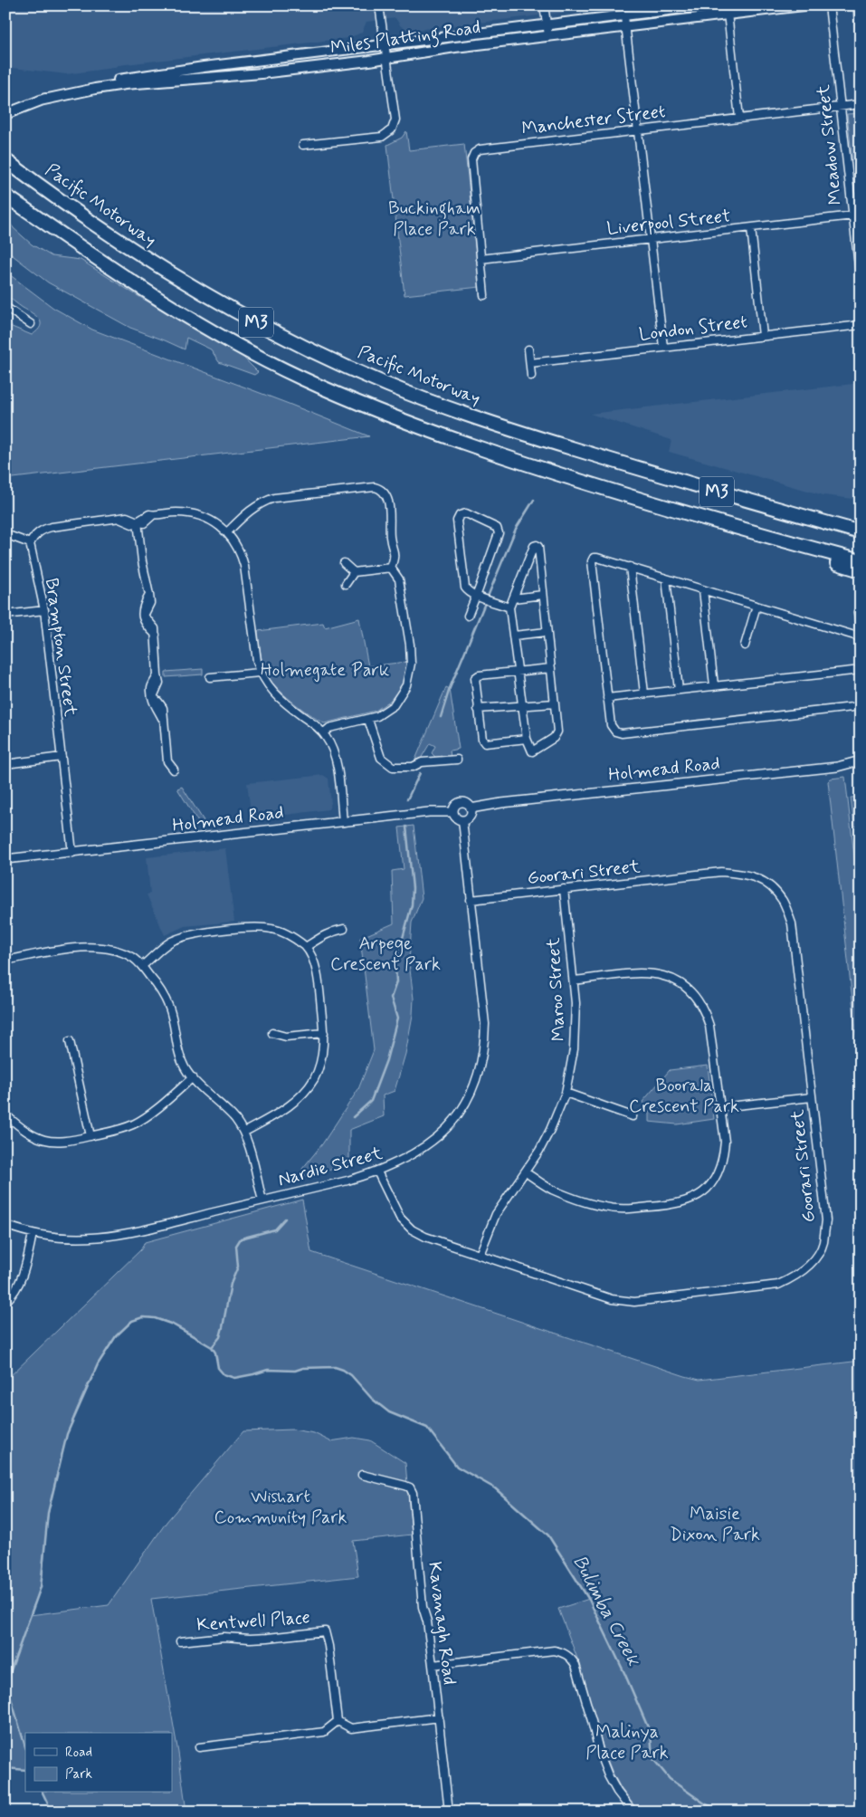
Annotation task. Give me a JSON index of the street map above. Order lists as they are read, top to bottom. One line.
{"streets":{"highway":["Pacific Motorway","M3"],"main road":["Miles Platting Road"],"street":["Manchester Street","Meadow Street","Liverpool Street","London Street","Brampton Street","Holmead Road","Goorari Street","Maroo Street","Nardie Street","Kentwell Place","Kavanagh Road"]},"crossings":[["Manchester Street","Meadow Street"],["Manchester Street","Liverpool Street"],["Meadow Street","Liverpool Street"],["Brampton Street","Holmead Road"],["Holmead Road","Nardie Street"],["Goorari Street","Maroo Street"],["Goorari Street","Nardie Street"]],"water":["Bulimba Creek"],"parks":["Buckingham Place Park","Holmegate Park","Arpege Crescent Park","Boorala Crescent Park","Wishart Community Park","Maisie Dixon Park","Malinya Place Park"],"legend":["Road","Park"]}
